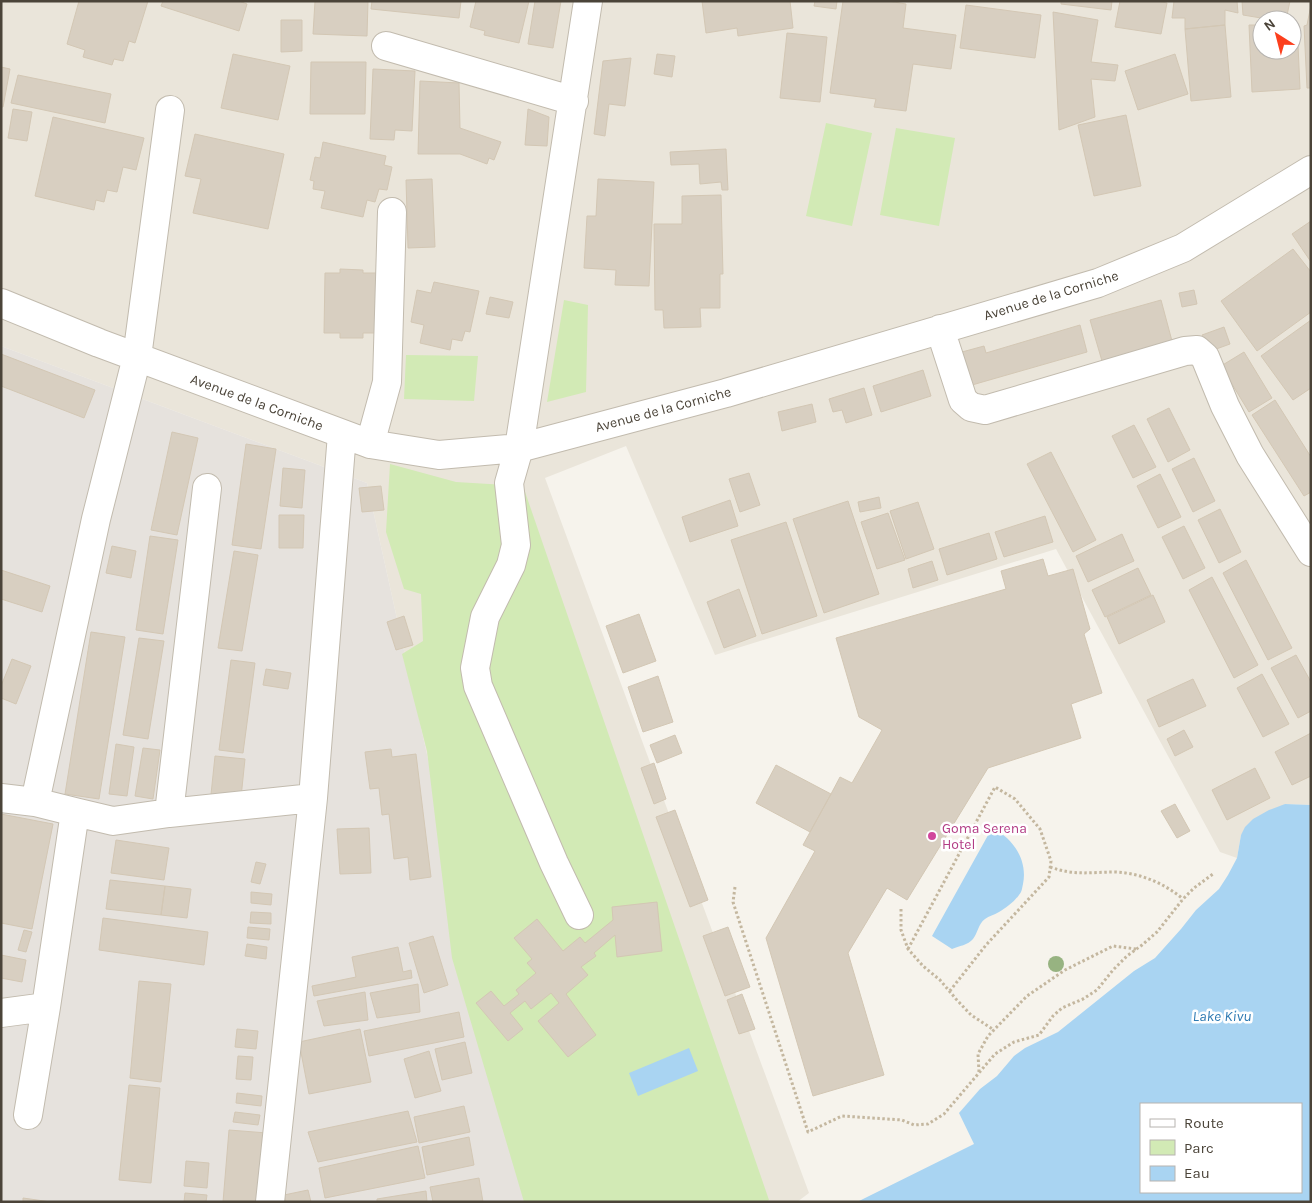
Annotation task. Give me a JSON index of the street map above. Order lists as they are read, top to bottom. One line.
{"streets":{"street":["Avenue de la Corniche"]},"water":["Lake Kivu"],"places":["Goma Serena Hotel"],"legend":["Route","Parc","Eau"],"north":"top left"}
